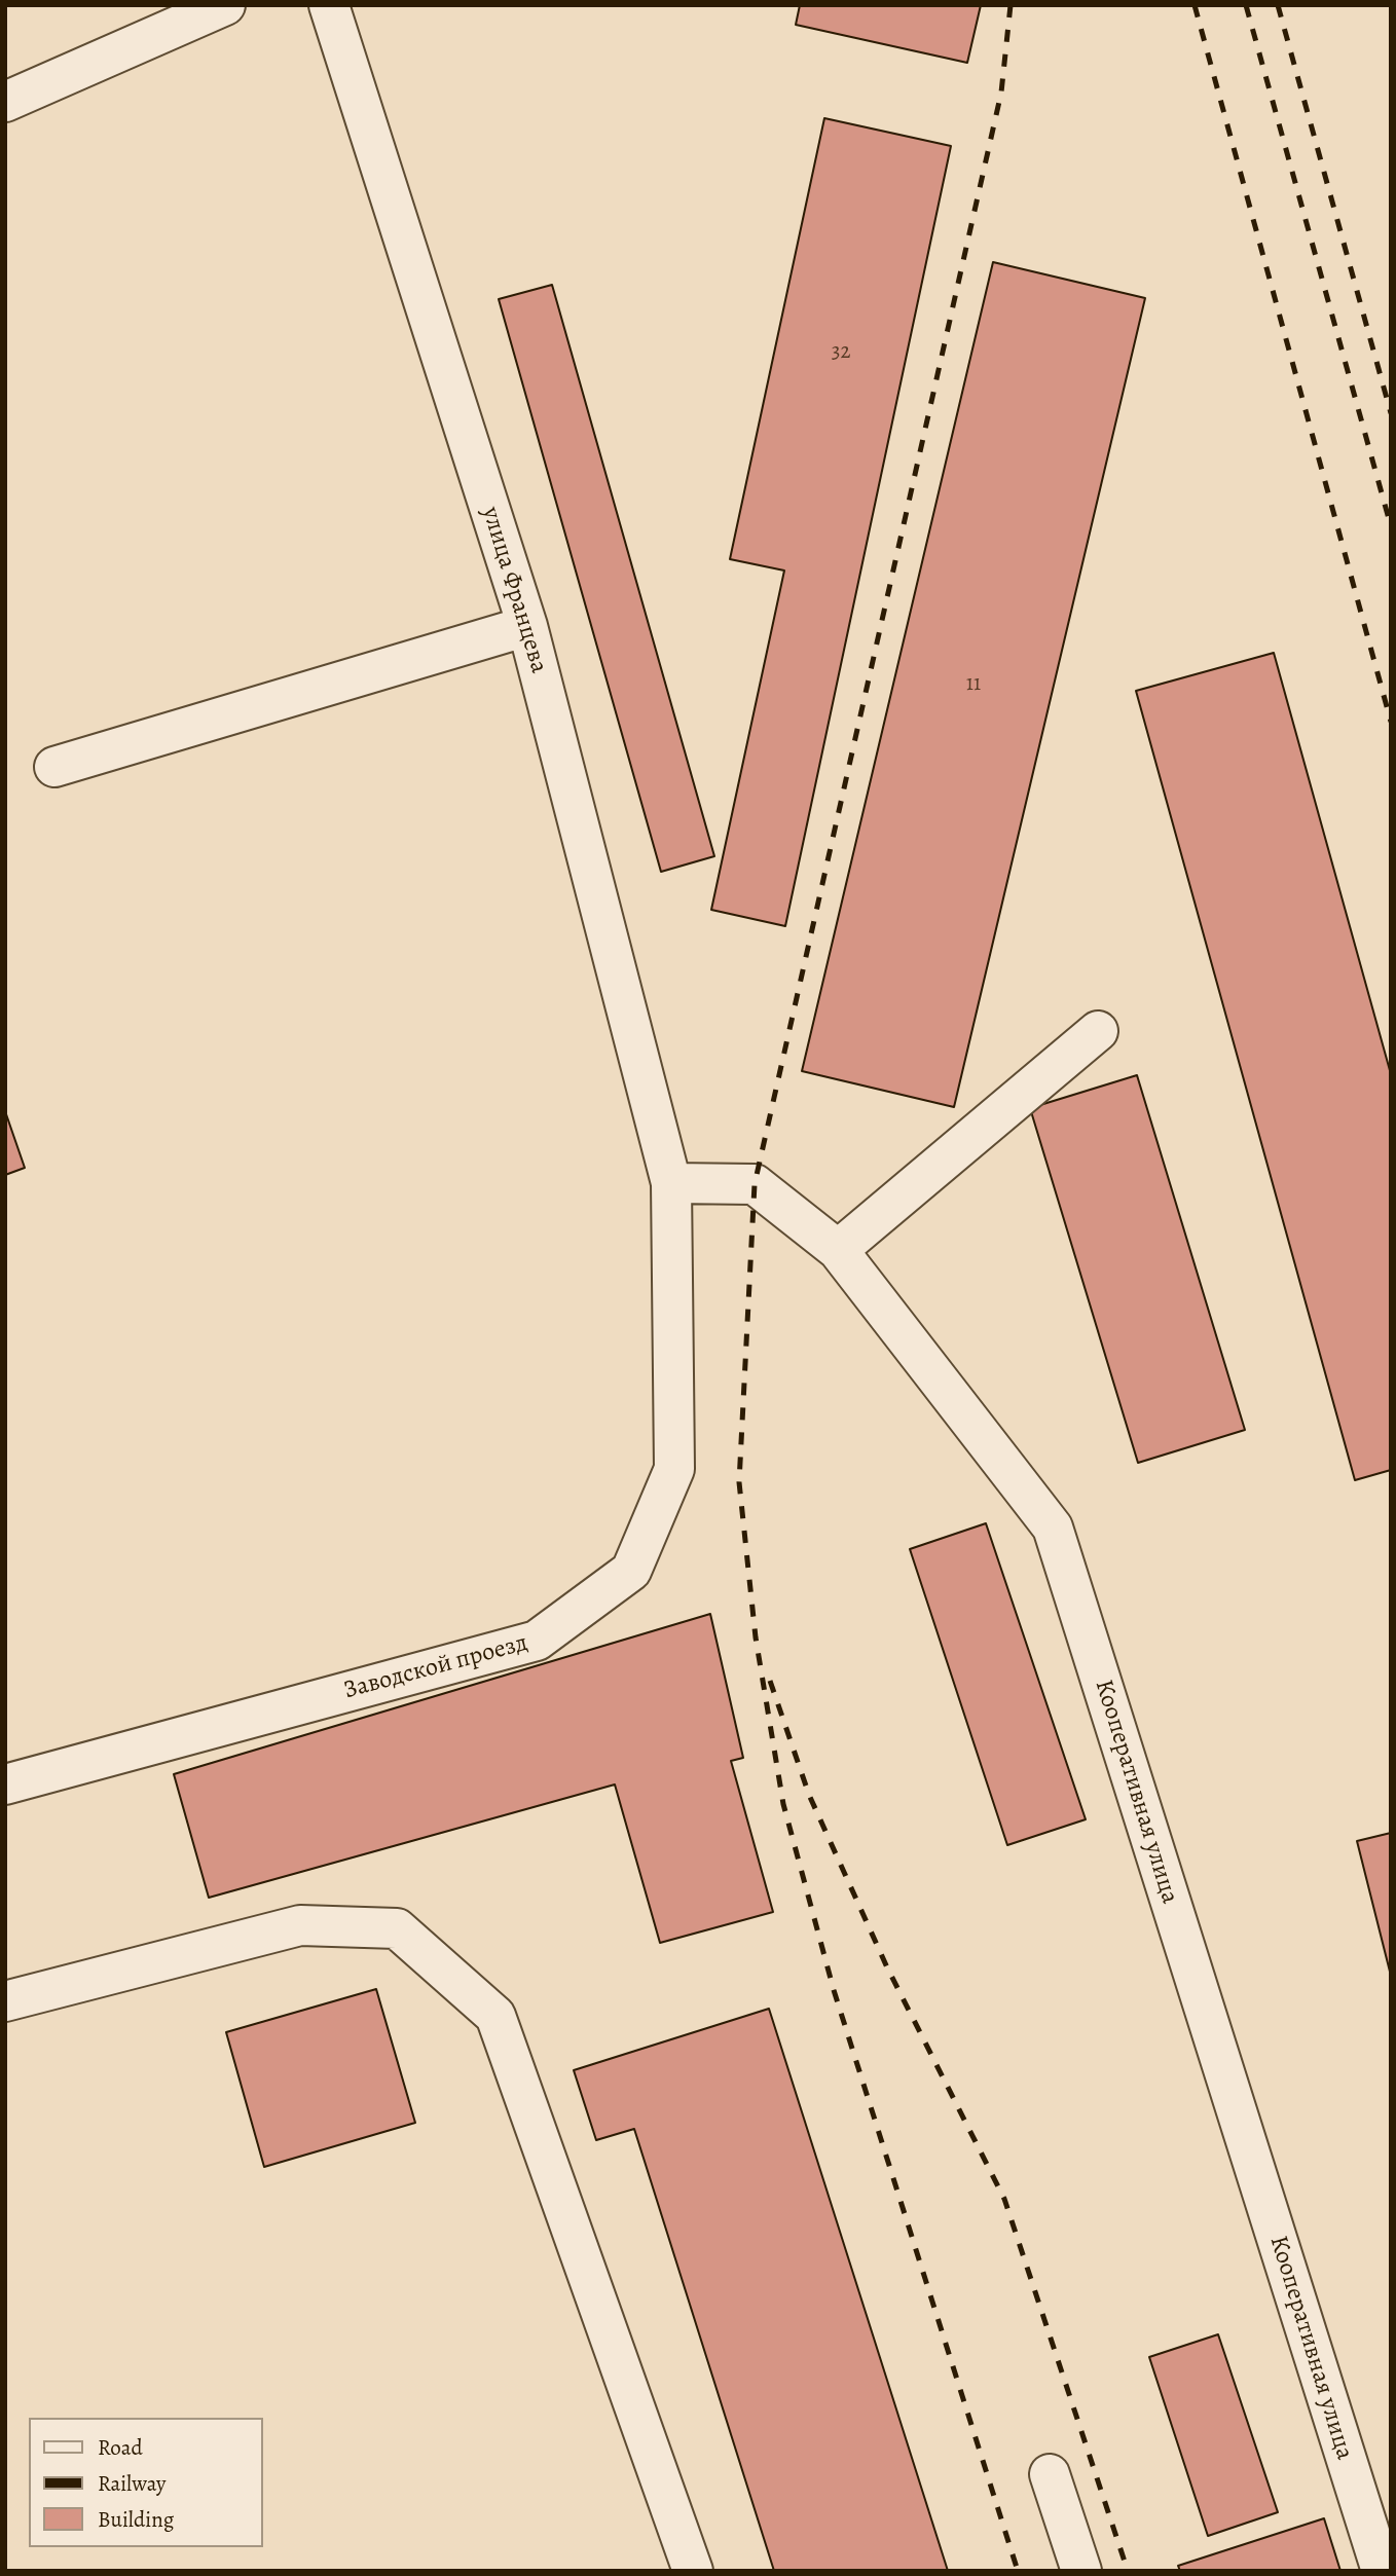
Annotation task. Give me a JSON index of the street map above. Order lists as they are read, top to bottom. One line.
{"streets":{"street":["улица Францева","Заводской проезд","Кооперативная улица"]},"crossings":[["улица Францева","Заводской проезд"],["улица Францева","Кооперативная улица"],["Заводской проезд","Кооперативная улица"]],"house_numbers":["32","11"],"legend":["Road","Railway","Building"]}
